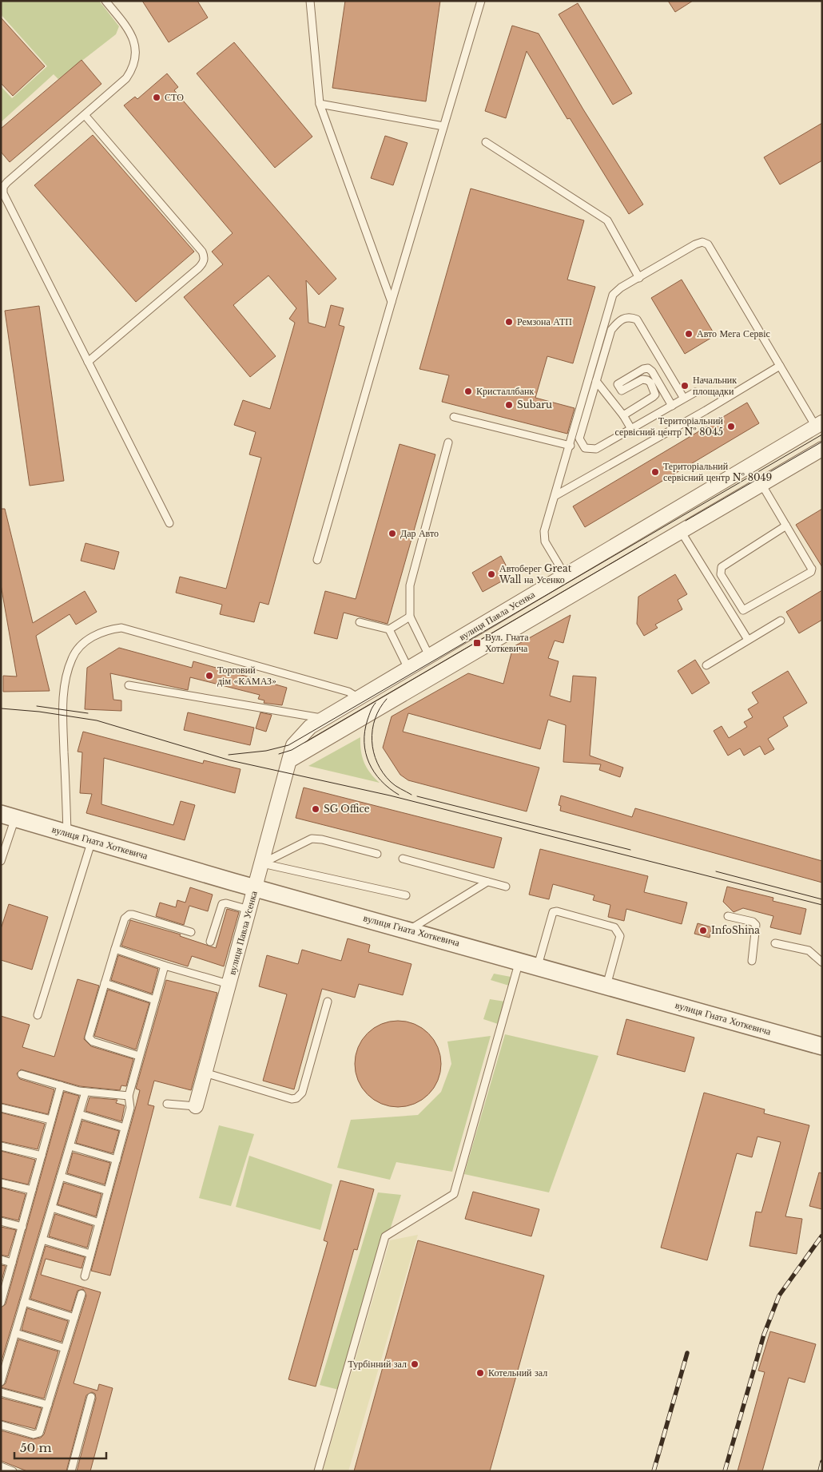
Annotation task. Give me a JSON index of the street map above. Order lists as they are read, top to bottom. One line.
{"streets":{"street":["вулиця Павла Усенка","вулиця Гната Хоткевича"]},"crossings":[["вулиця Павла Усенка","вулиця Гната Хоткевича"]],"places":{"other":["СТО","Ремзона АТП","Авто Мега Сервіс","Начальник площадки","Кристаллбанк","Subaru","Територіальний сервісний центр № 8045","Територіальний сервісний центр № 8049","Дар Авто","Автоберег Great Wall на Усенко","Торговий дім «КАМАЗ»","SG Office","InfoShina","Турбінний зал","Котельний зал"],"transit":["Вул. Гната Хоткевича"]},"scale_bar":"50 m"}
